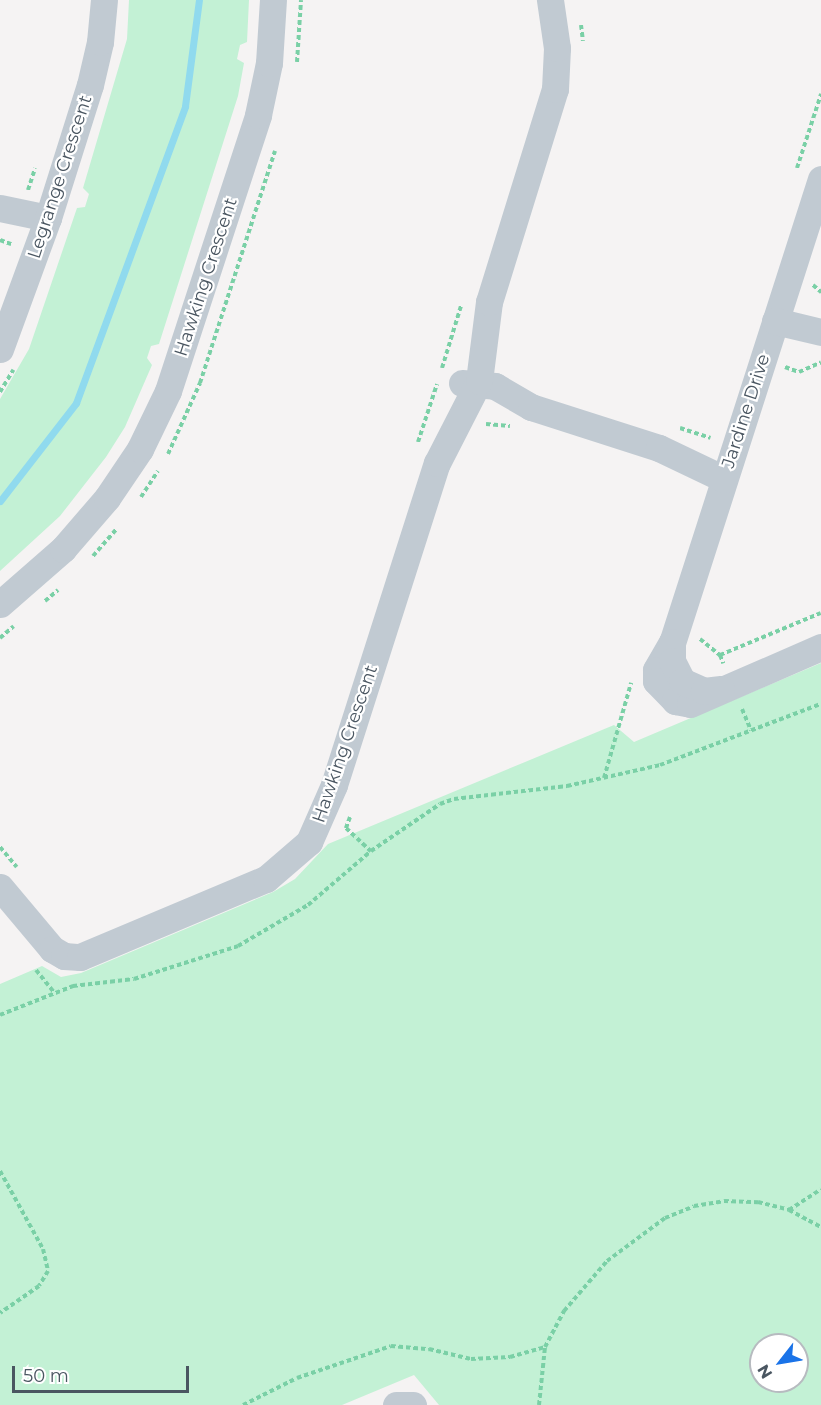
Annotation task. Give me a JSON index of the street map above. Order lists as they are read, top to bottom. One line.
{"streets":{"street":["Legrange Crescent","Hawking Crescent","Jardine Drive"]},"scale_bar":"50 m","north":"bottom left"}
